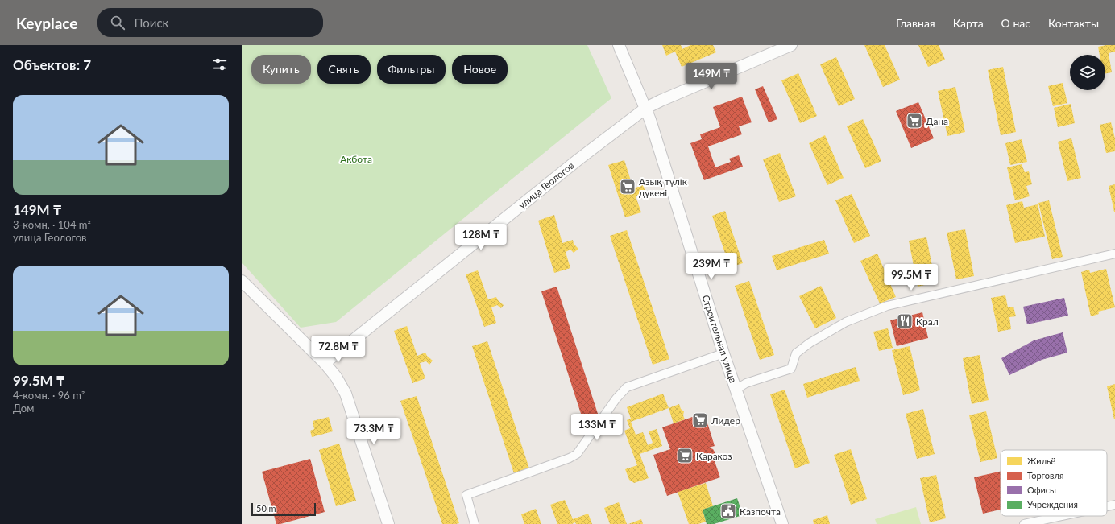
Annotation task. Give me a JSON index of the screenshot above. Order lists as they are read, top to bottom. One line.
{"streets":{"street":["улица Геологов","Строительная улица"]},"crossings":[["улица Геологов","Строительная улица"]],"parks":["Акбота"],"places":{"supermarket":["Дана","Азық түлік дүкені","Лидер","Каракоз"],"restaurant":["Крал"],"public building":["Казпочта"]},"legend":["Жильё","Торговля","Офисы","Учреждения"],"scale_bar":"50 m","page":{"header":"Keyplace","search":"Поиск","nav":["Главная","Карта","О нас","Контакты"],"heading":"Объектов: 7","chip":["Купить","Снять","Фильтры","Новое"],"price":["149M ₸","128M ₸","239M ₸","99.5M ₸","72.8M ₸","133M ₸","73.3M ₸"],"list":[{"name":"149M ₸","note":"3-комн. · 104 m² · улица Геологов"},{"name":"99.5M ₸","note":"4-комн. · 96 m² · Дом"}],"scale":"50 m"}}
